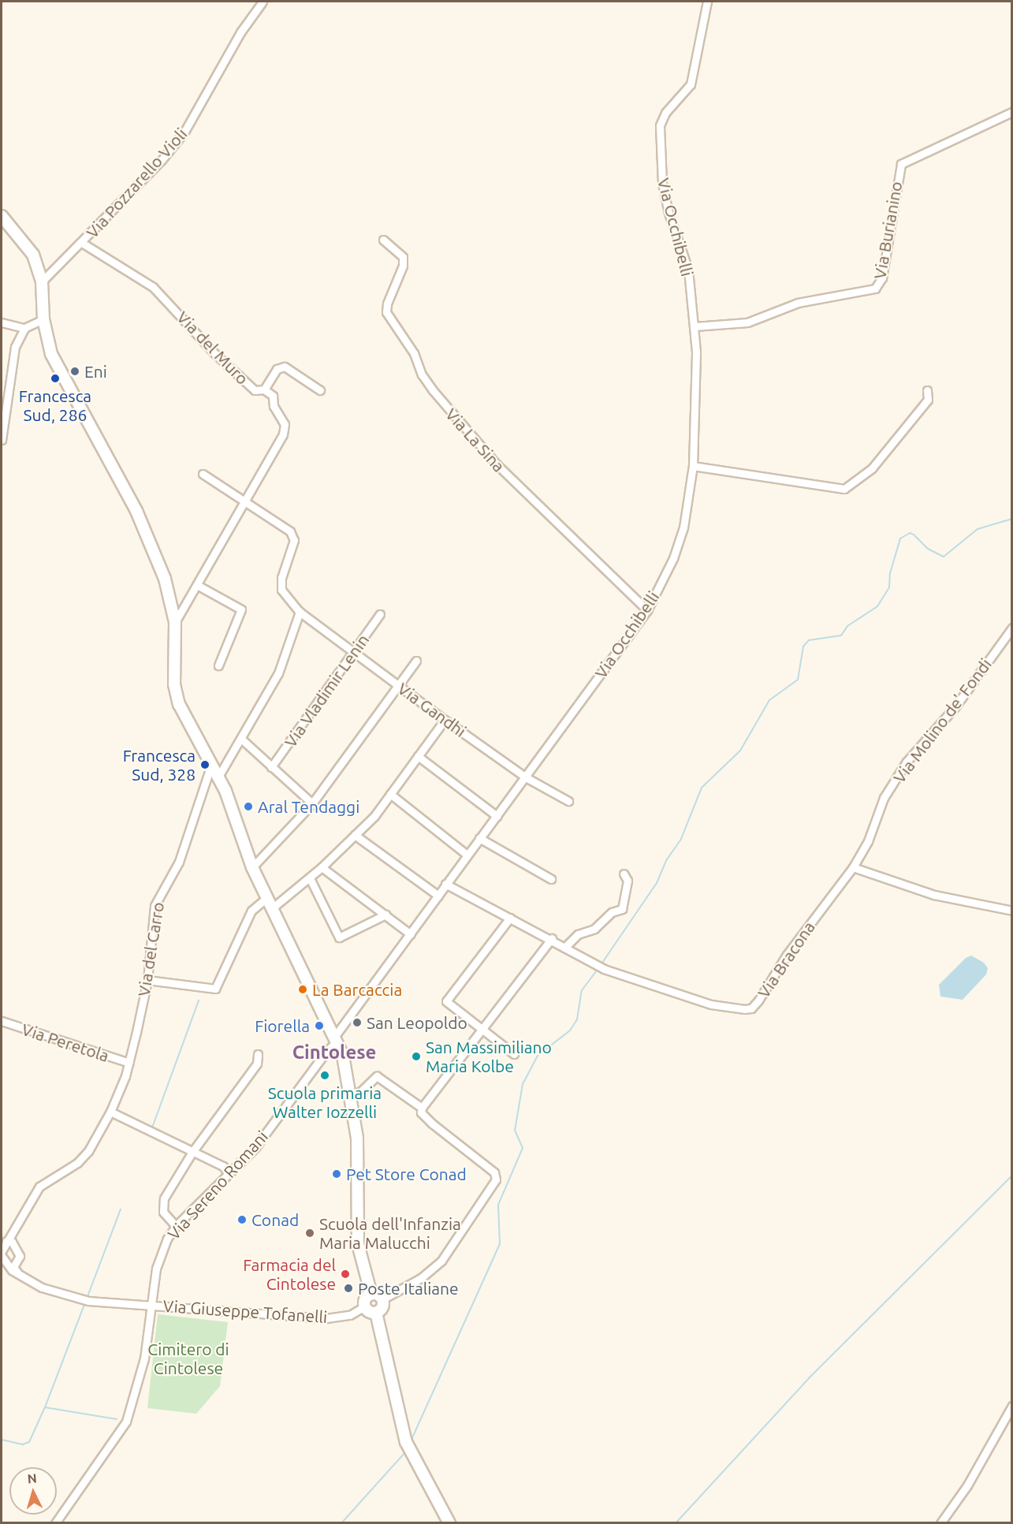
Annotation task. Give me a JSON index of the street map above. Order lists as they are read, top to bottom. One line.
{"streets":{"street":["Via Pozzarello Violi","Via Occhibelli","Via Burianino","Via del Muro","Via La Sina","Via Vladimir Lenin","Via Gandhi","Via Molino de' Fondi","Via del Carro","Via Bracona","Via Peretola","Via Sereno Romani","Via Giuseppe Tofanelli"]},"crossings":[["Via Pozzarello Violi","Via del Muro"],["Via Occhibelli","Via Burianino"],["Via Occhibelli","Via La Sina"],["Via Occhibelli","Via Gandhi"],["Via Occhibelli","Via Bracona"],["Via Occhibelli","Via Sereno Romani"],["Via del Muro","Via Gandhi"],["Via Vladimir Lenin","Via Gandhi"],["Via Molino de' Fondi","Via Bracona"],["Via del Carro","Via Peretola"],["Via Sereno Romani","Via Giuseppe Tofanelli"]],"districts":["Cintolese"],"parks":["Cimitero di Cintolese"],"places":["Eni","Francesca Sud, 286","Francesca Sud, 328","Aral Tendaggi","La Barcaccia","San Leopoldo","Fiorella","San Massimiliano Maria Kolbe","Scuola primaria Walter Iozzelli","Pet Store Conad","Conad","Scuola dell'Infanzia Maria Malucchi","Farmacia del Cintolese","Poste Italiane"],"north":"top"}
